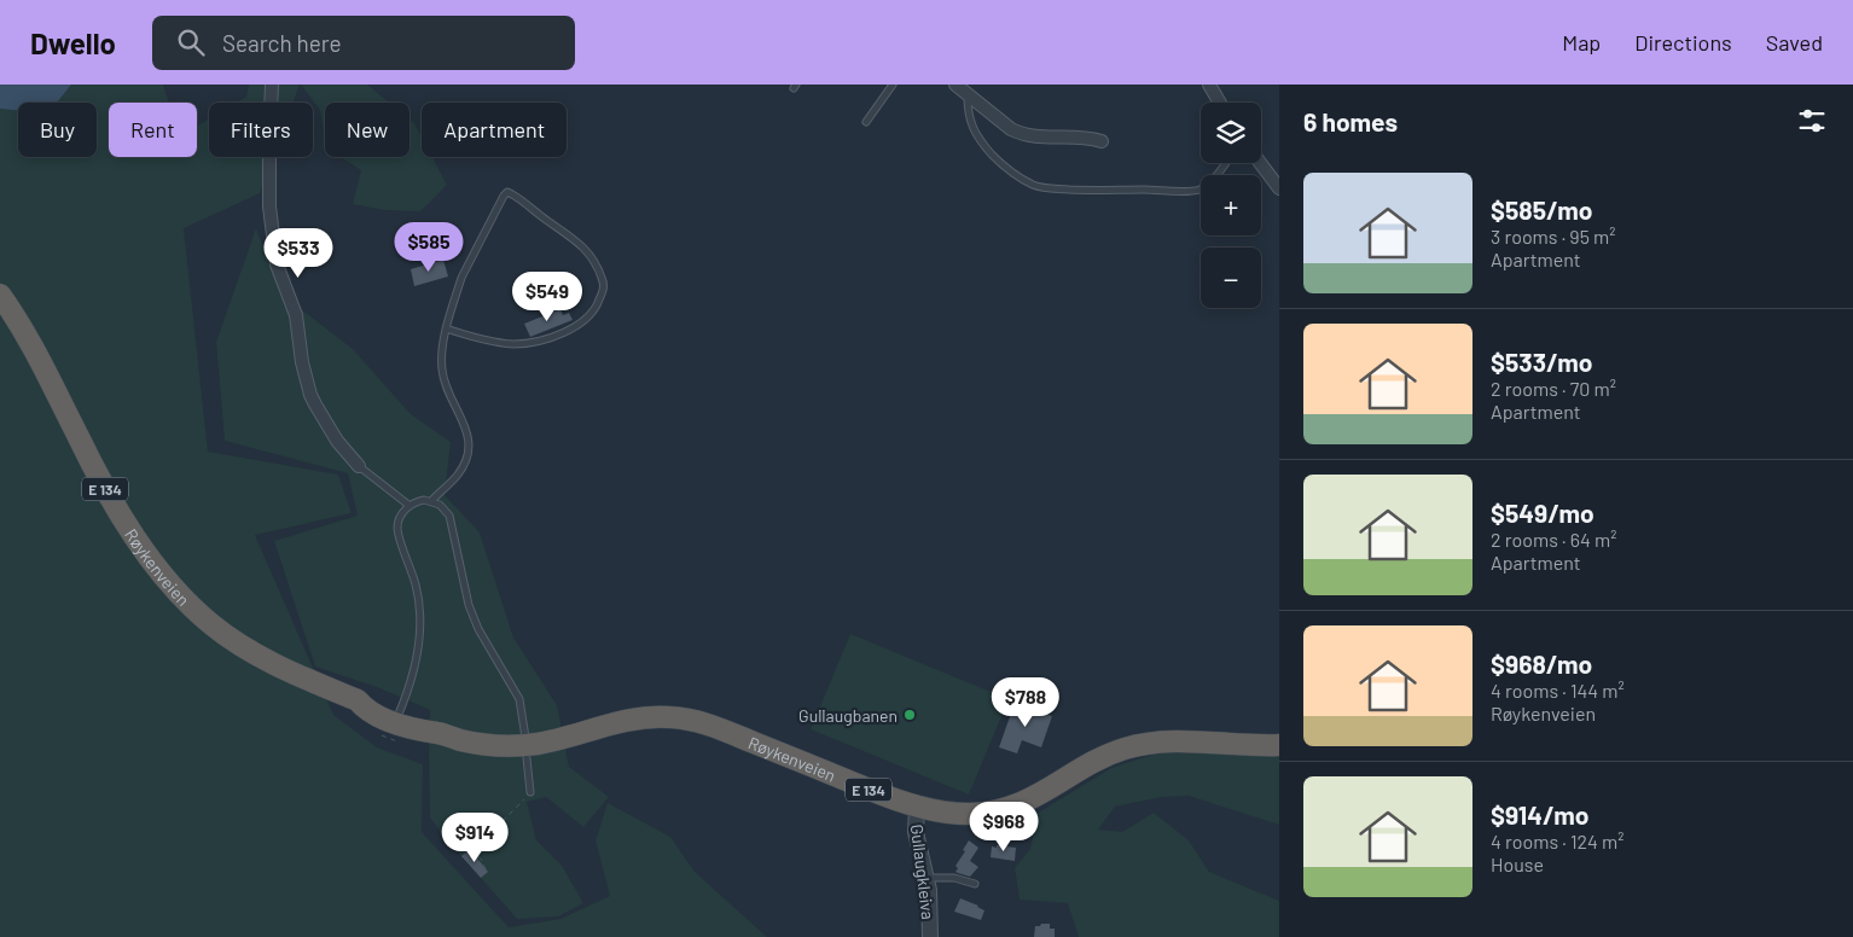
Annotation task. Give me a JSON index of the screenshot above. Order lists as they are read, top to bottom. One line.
{"streets":{"highway":["E 134","Røykenveien"],"street":["Gullaugkleiva"]},"crossings":[["Røykenveien","Gullaugkleiva"]],"places":["Gullaugbanen"],"page":{"header":"Dwello","search":"Search here","nav":["Map","Directions","Saved"],"heading":"6 homes","map_buttons":["+","−"],"chip":["Buy","Rent","Filters","New","Apartment"],"list":[{"name":"$585/mo","note":"3 rooms · 95 m² · Apartment"},{"name":"$533/mo","note":"2 rooms · 70 m² · Apartment"},{"name":"$549/mo","note":"2 rooms · 64 m² · Apartment"},{"name":"$968/mo","note":"4 rooms · 144 m² · Røykenveien"},{"name":"$914/mo","note":"4 rooms · 124 m² · House"}],"price":["$585","$533","$549","$788","$968","$914"]}}
